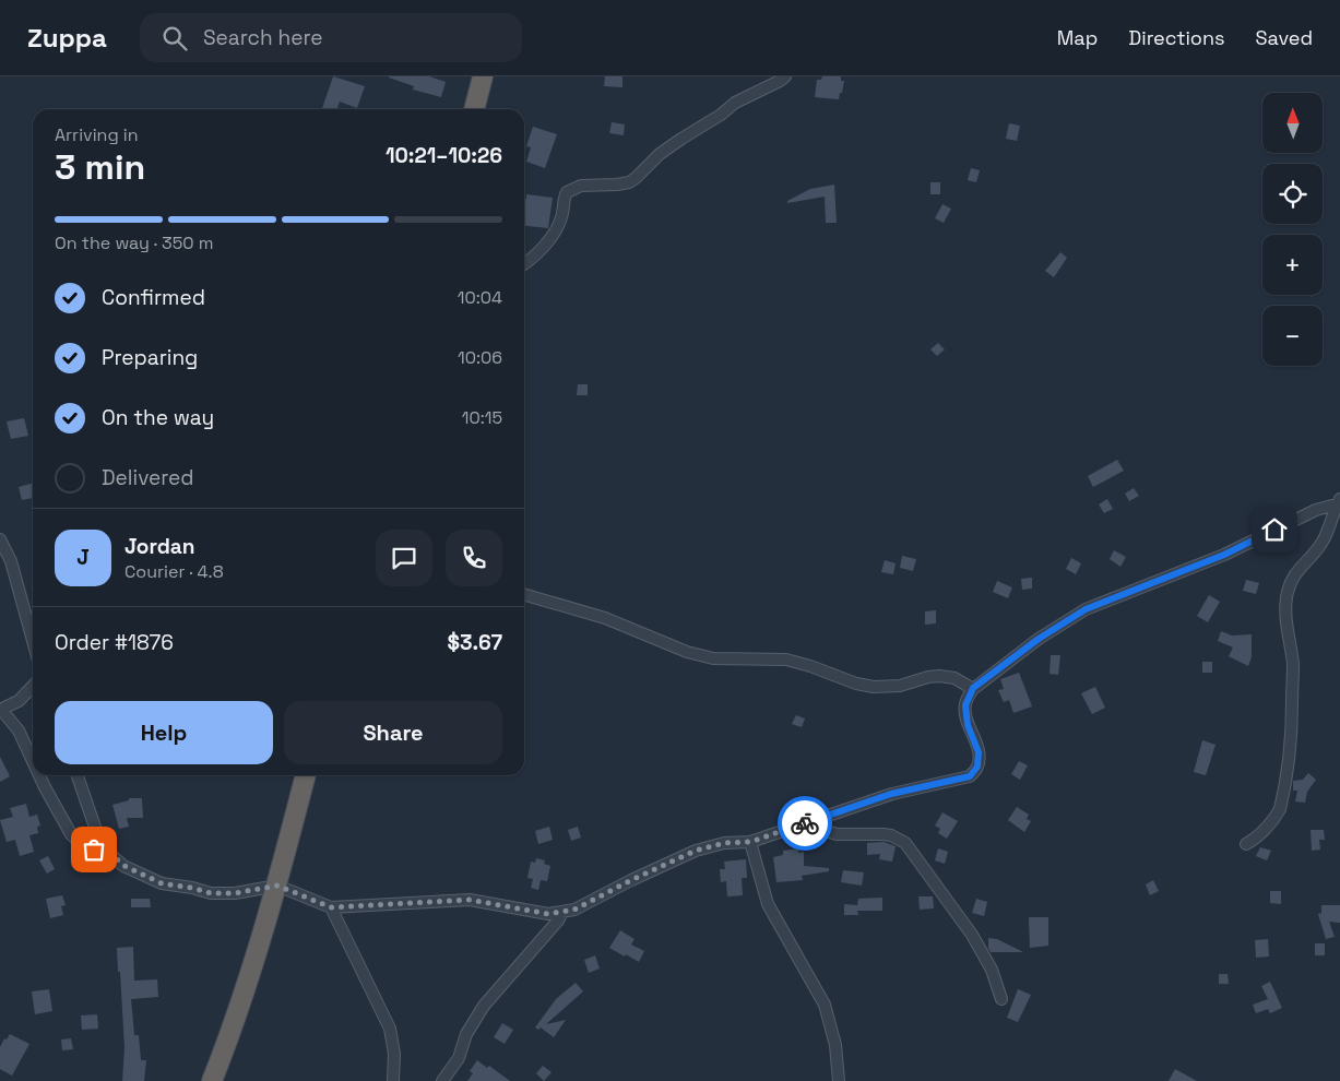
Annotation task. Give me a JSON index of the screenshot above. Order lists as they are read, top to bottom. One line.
{"north":"top","page":{"header":"Zuppa","search":"Search here","nav":["Map","Directions","Saved"],"map_buttons":["+","−"],"heading":["3 min","Arriving in","10:21–10:26"],"panel":["Jordan","Courier · 4.8","Order #1876","$3.67"],"bar":"On the way · 350 m","list":[["Confirmed","10:04"],["Preparing","10:06"],["On the way","10:15"],"Delivered"],"round":"J","buttons":["Help","Share"]}}
